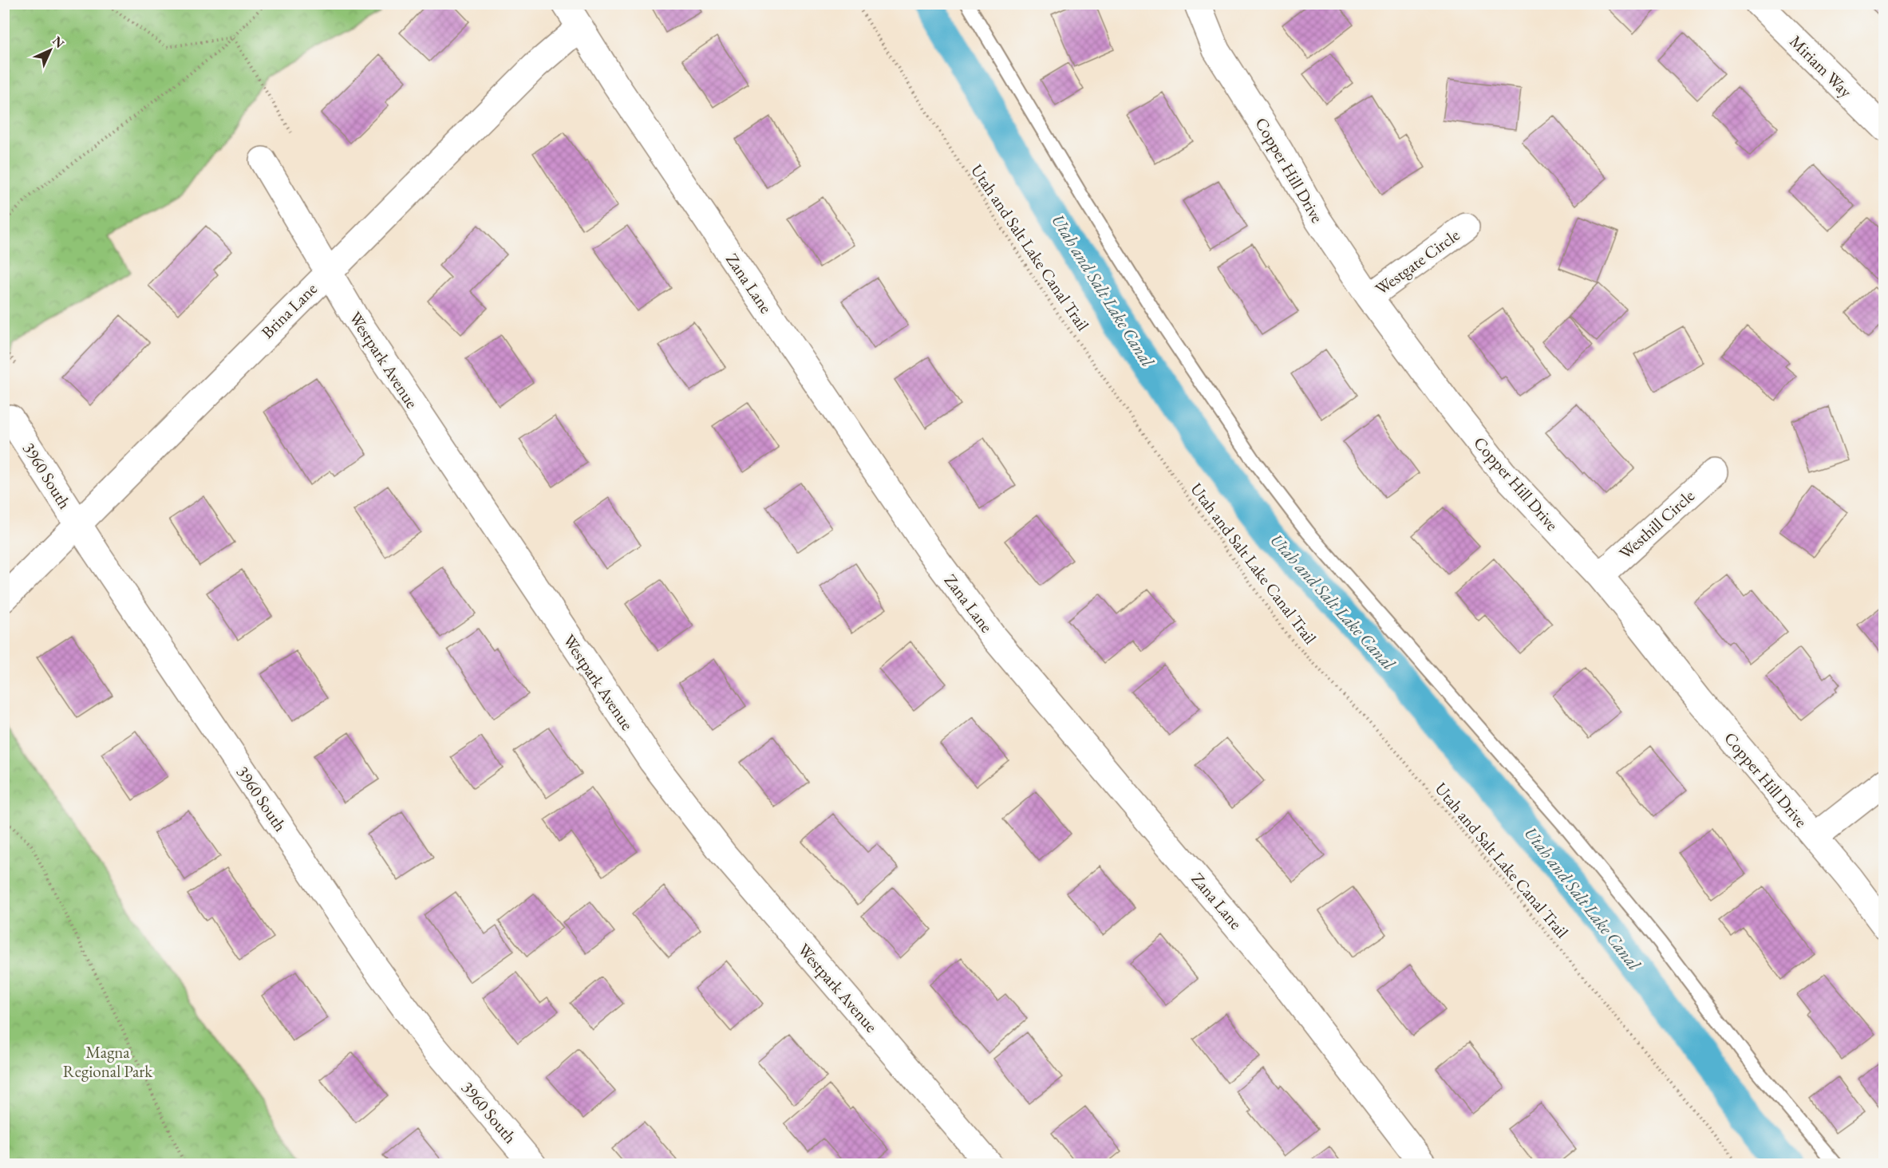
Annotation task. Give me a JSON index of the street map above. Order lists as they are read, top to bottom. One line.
{"streets":{"street":["Miriam Way","Copper Hill Drive","Westgate Circle","Zana Lane","Brina Lane","Westpark Avenue","3960 South","Westhill Circle"],"path":["Utah and Salt Lake Canal Trail"]},"crossings":[["Copper Hill Drive","Westgate Circle"],["Copper Hill Drive","Westhill Circle"],["Zana Lane","Brina Lane"],["Brina Lane","Westpark Avenue"],["Brina Lane","3960 South"]],"water":["Utah and Salt Lake Canal"],"parks":["Magna Regional Park"],"north":"top right"}
